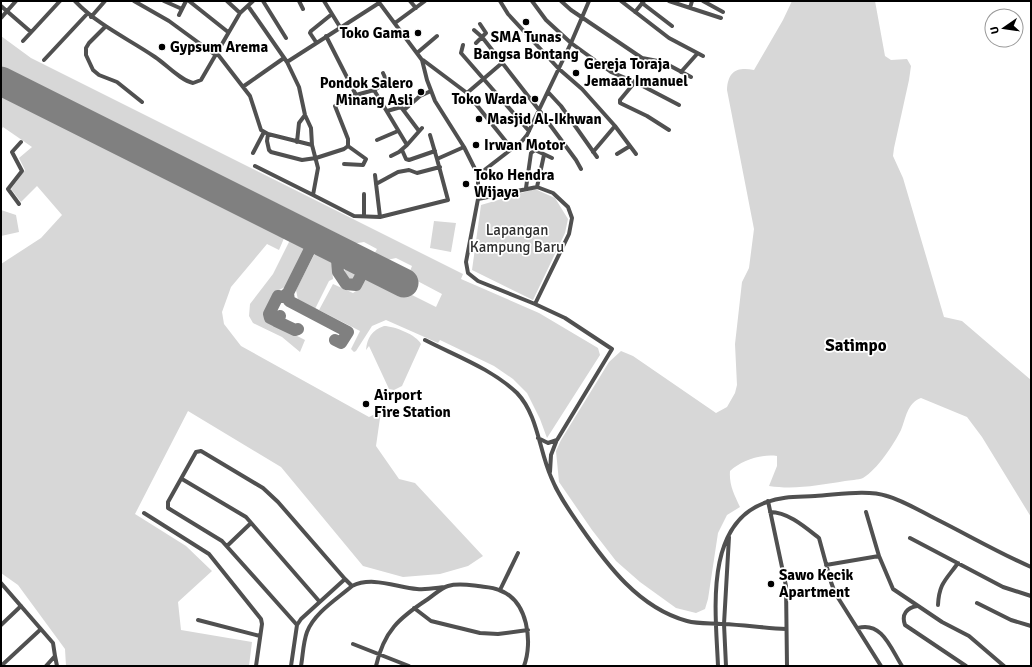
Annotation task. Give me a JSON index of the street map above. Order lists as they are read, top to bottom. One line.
{"districts":["Satimpo"],"parks":["Lapangan Kampung Baru"],"places":["SMA Tunas Bangsa Bontang","Toko Gama","Gypsum Arema","Gereja Toraja Jemaat Imanuel","Pondok Salero Minang Asli","Toko Warda","Masjid Al-Ikhwan","Irwan Motor","Toko Hendra Wijaya","Airport Fire Station","Sawo Kecik Apartment"],"north":"left"}
